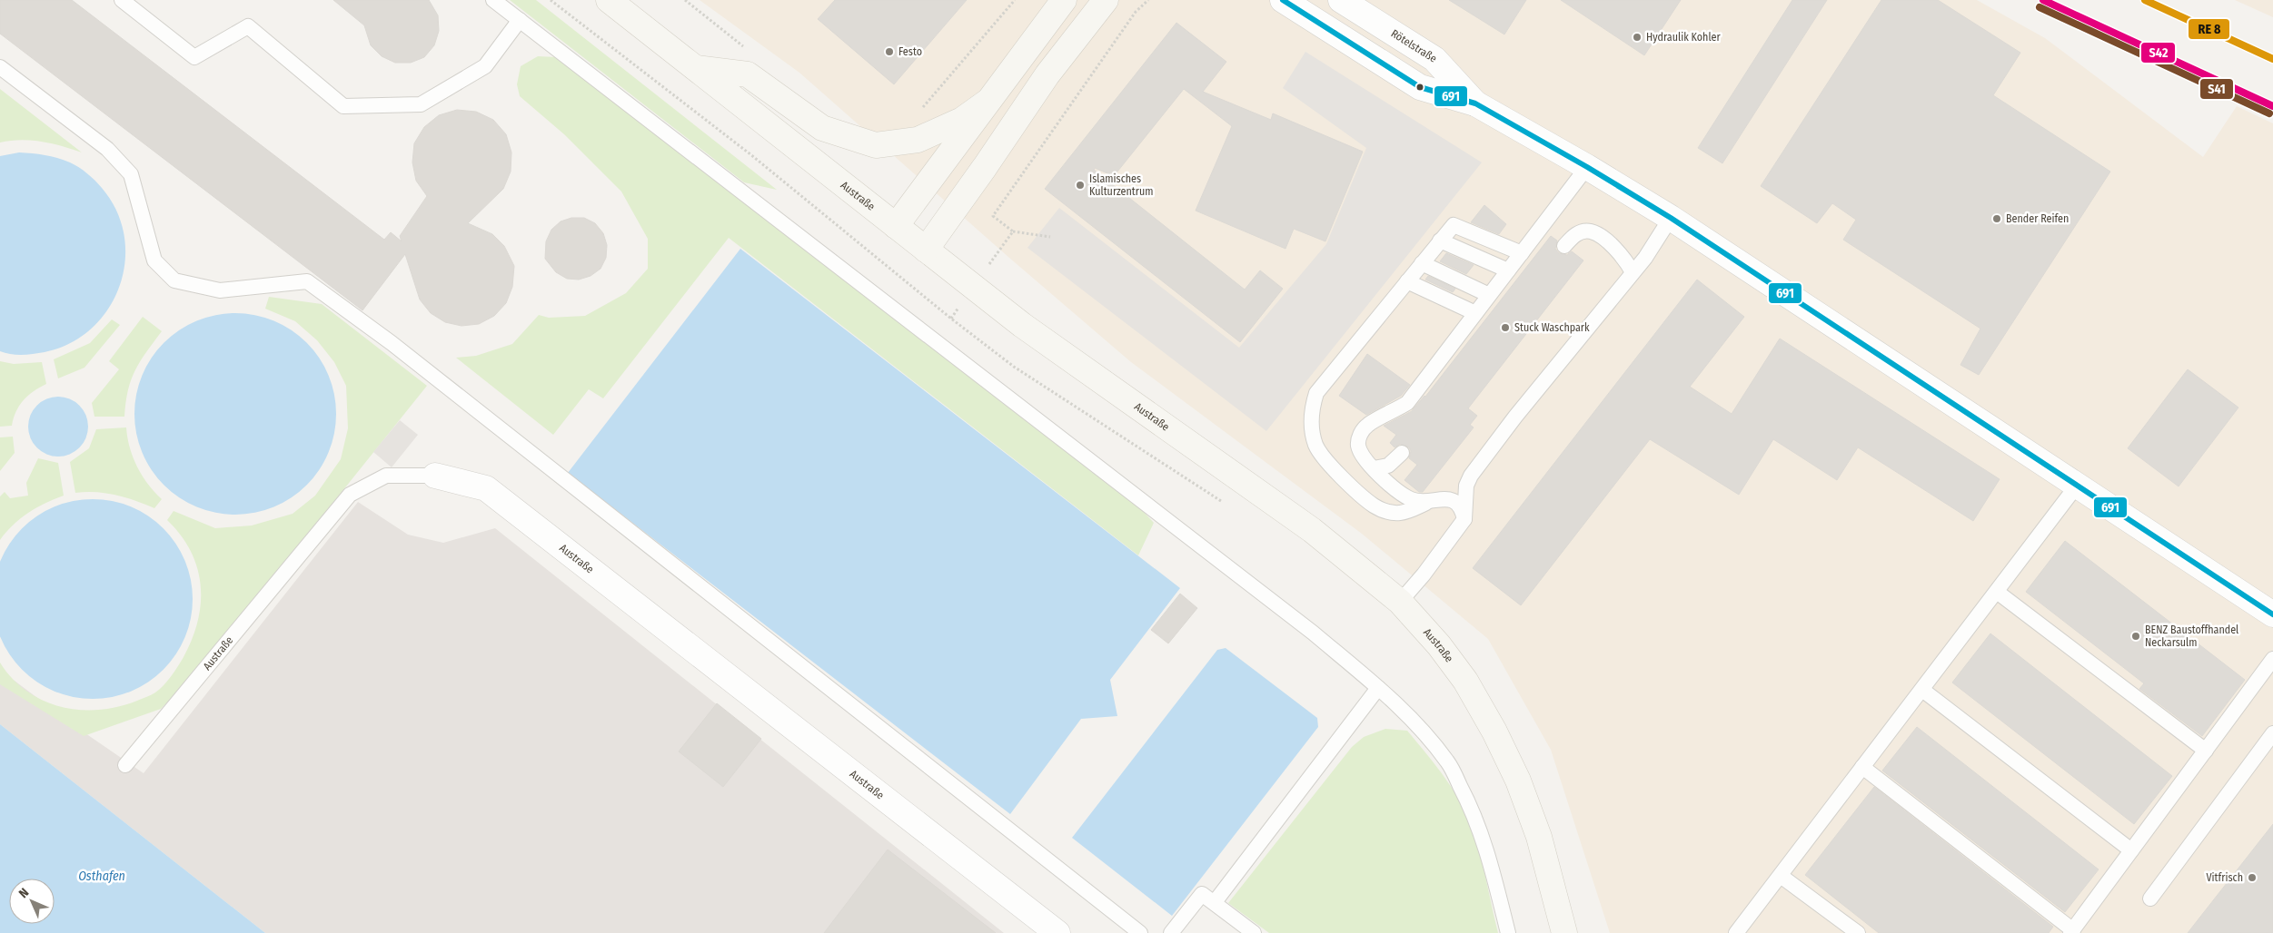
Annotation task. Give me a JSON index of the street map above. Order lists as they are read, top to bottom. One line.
{"streets":{"main road":["Austraße"],"street":["Rötelstraße"]},"water":["Osthafen"],"places":["Hydraulik Kohler","Festo","Islamisches Kulturzentrum","Bender Reifen","Stuck Waschpark","BENZ Baustoffhandel Neckarsulm","Vitfrisch"],"lines":["transit line S42","transit line 691","transit line S41"],"north":"top left"}
